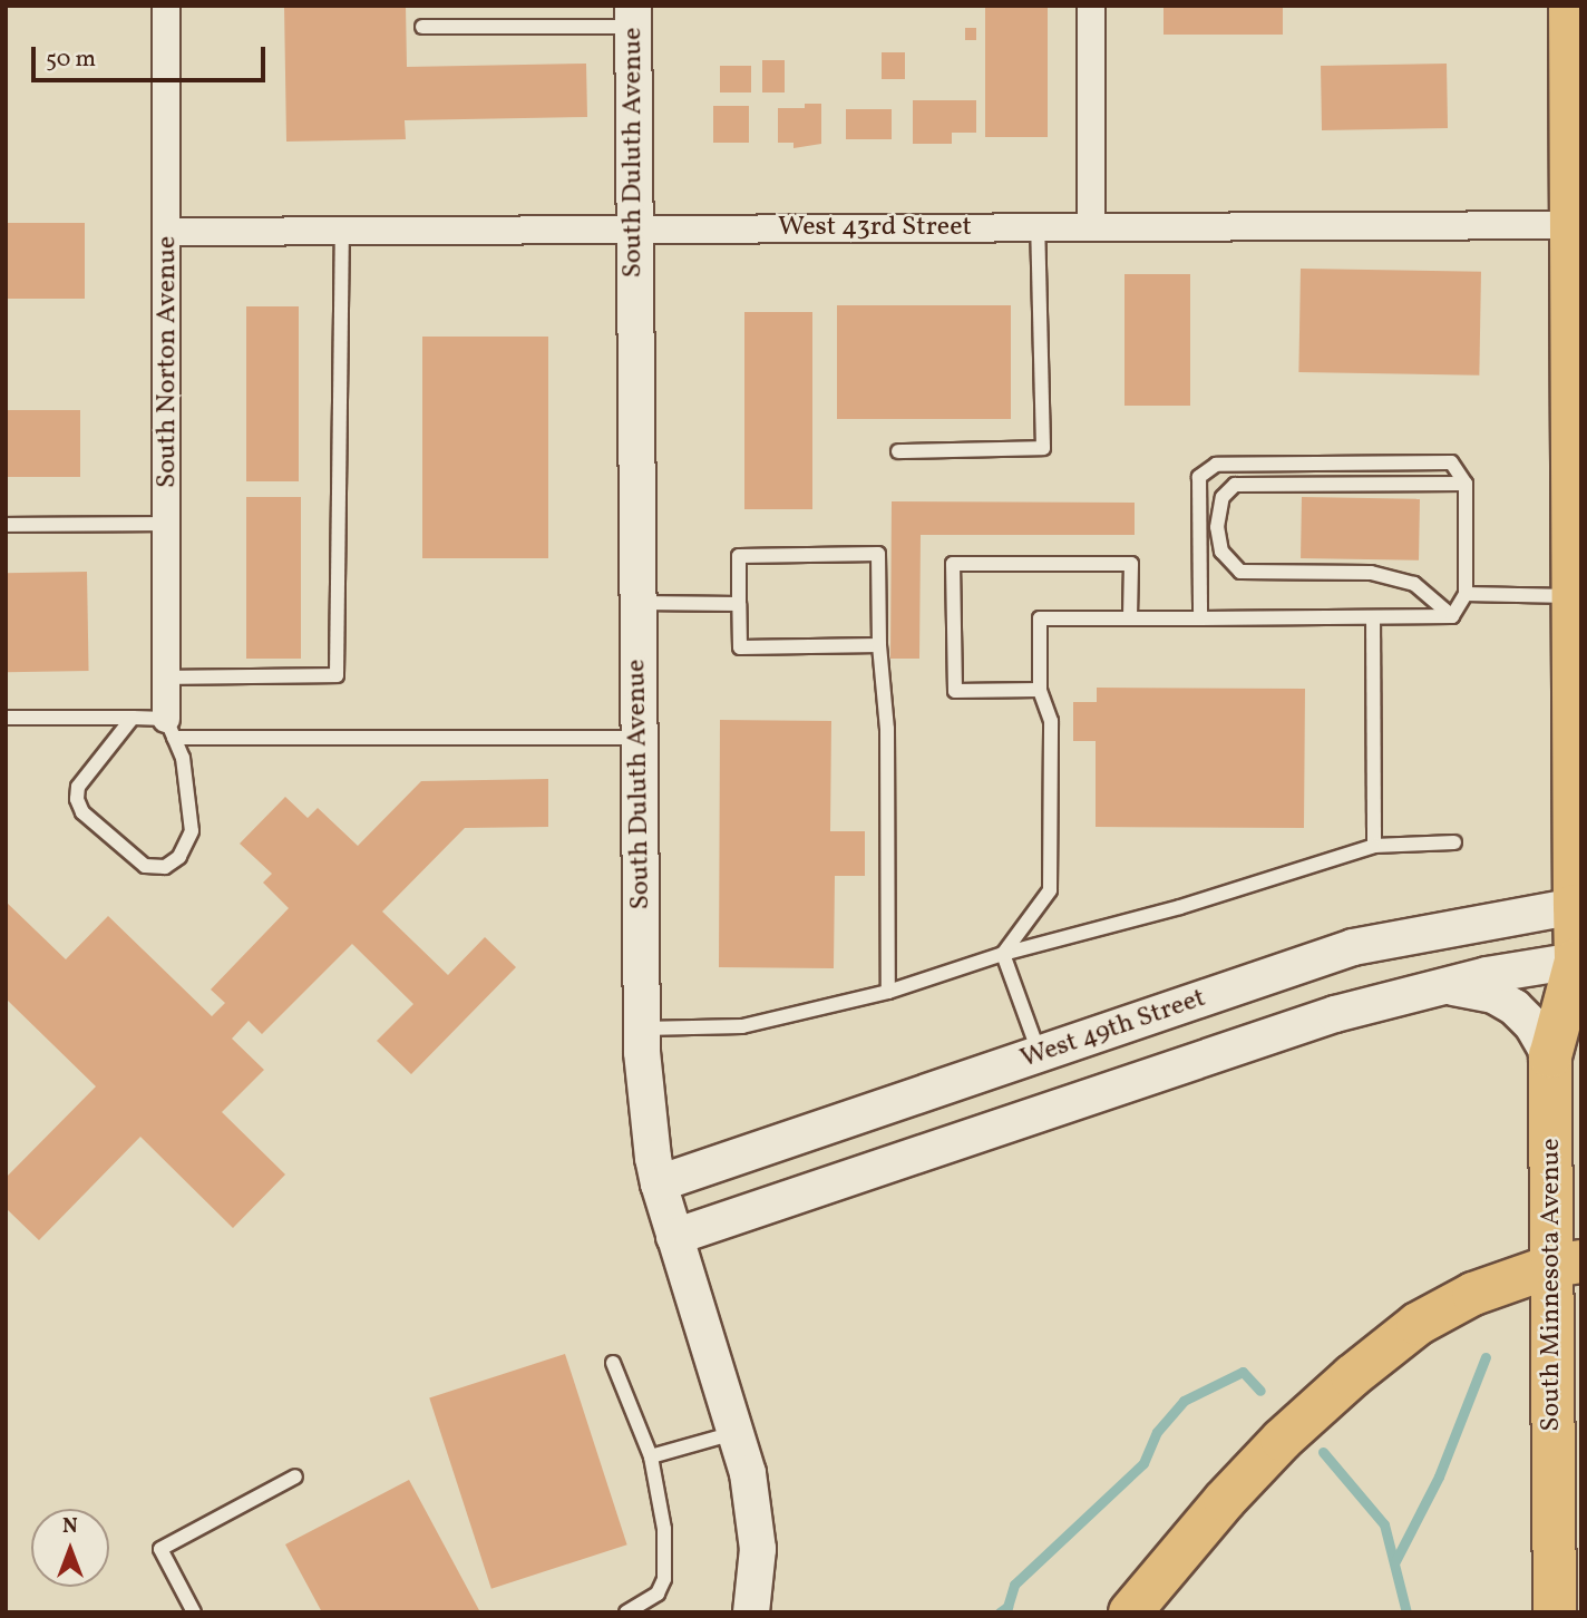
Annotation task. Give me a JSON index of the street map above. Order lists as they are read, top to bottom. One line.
{"streets":{"main road":["South Minnesota Avenue"],"street":["South Duluth Avenue","West 43rd Street","South Norton Avenue","West 49th Street"]},"crossings":[["South Duluth Avenue","West 43rd Street"],["South Duluth Avenue","West 49th Street"],["West 43rd Street","South Norton Avenue"],["West 43rd Street","South Minnesota Avenue"],["West 49th Street","South Minnesota Avenue"]],"scale_bar":"50 m","north":"top"}
